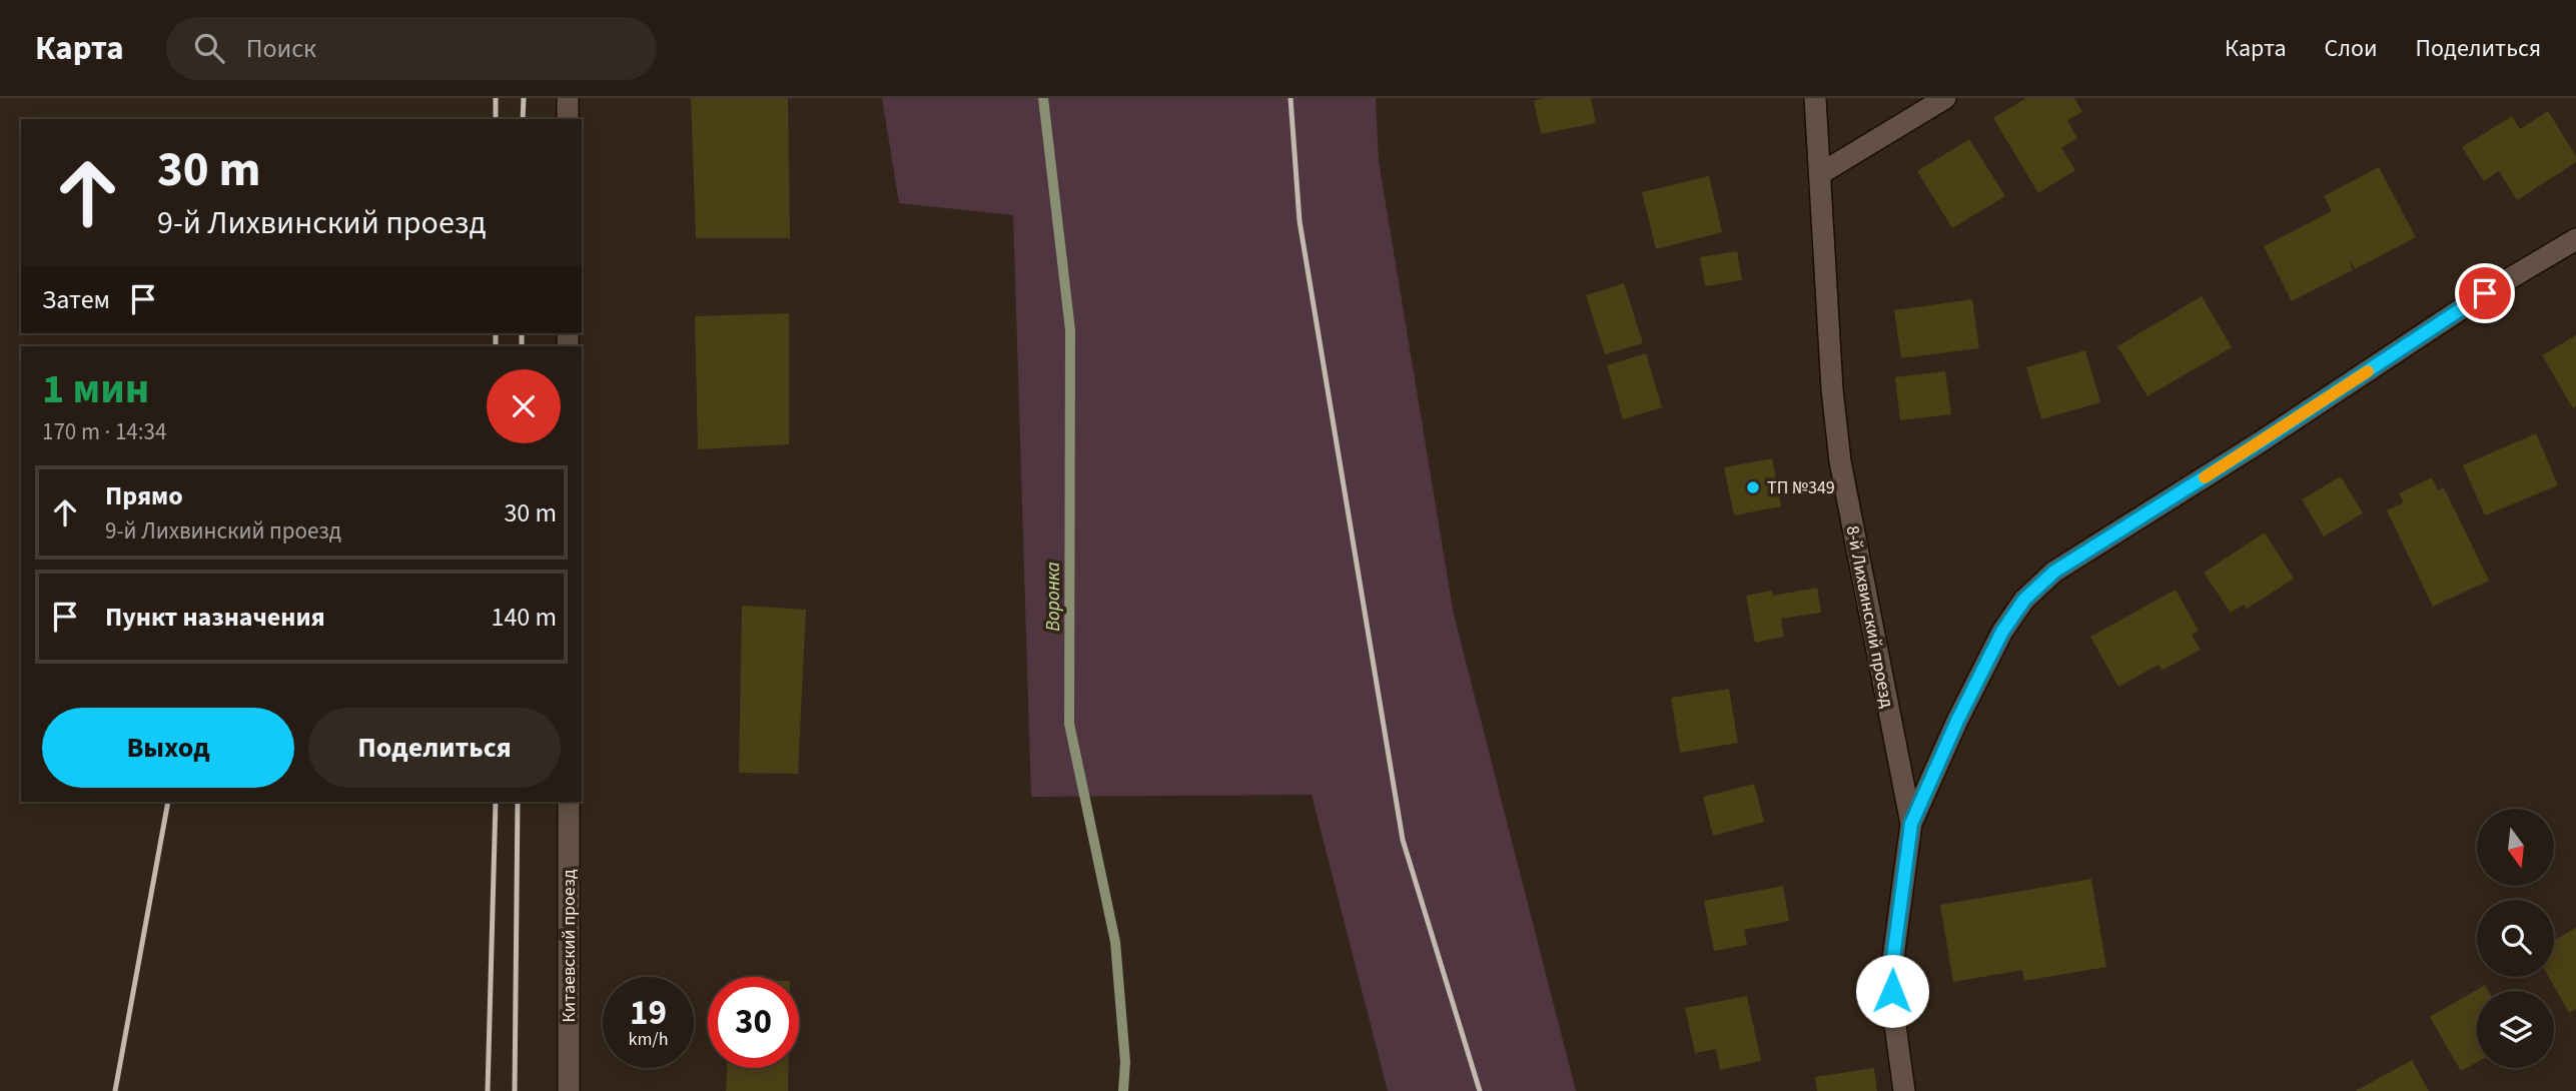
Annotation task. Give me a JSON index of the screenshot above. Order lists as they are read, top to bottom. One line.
{"streets":{"street":["8-й Лихвинский проезд","Китаевский проезд"]},"water":["Воронка"],"places":["ТП №349"],"north":"bottom","page":{"header":"Карта","search":"Поиск","nav":["Карта","Слои","Поделиться"],"turn":["30 m","9-й Лихвинский проезд"],"then":"Затем","heading":["1 мин","170 m · 14:34"],"list":[{"name":"Прямо","note":"9-й Лихвинский проезд","value":"30 m"},{"name":"Пункт назначения","value":"140 m"}],"buttons":["Выход","Поделиться"],"speed":"19 km/h","limit":"30"}}
